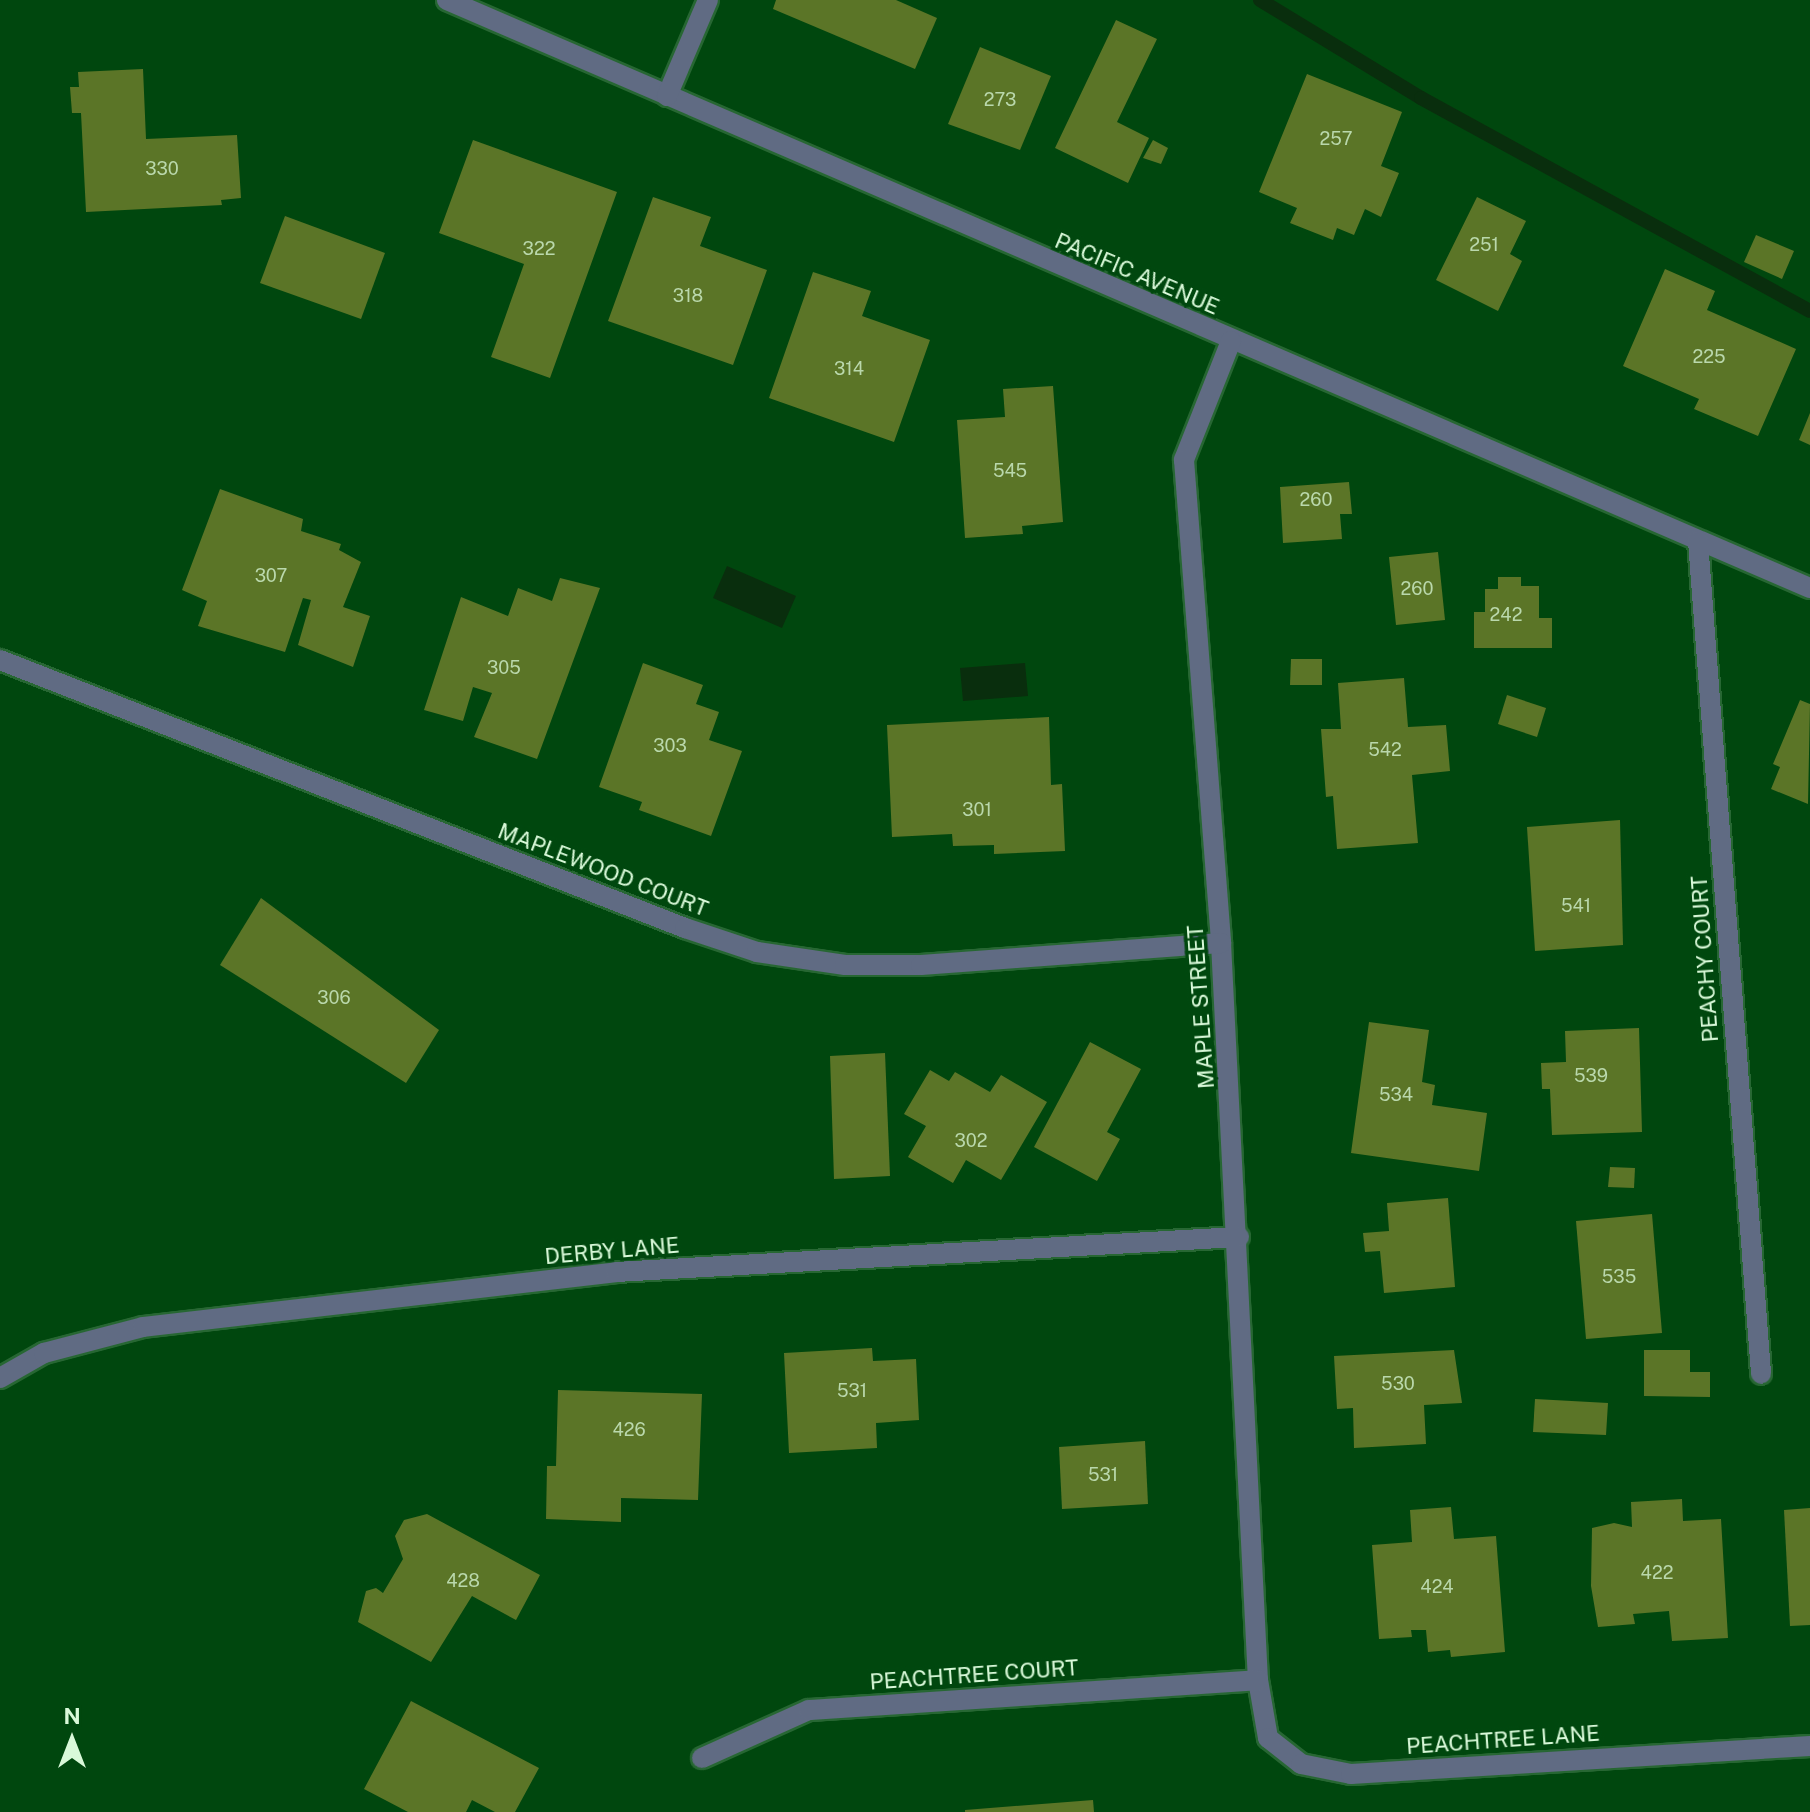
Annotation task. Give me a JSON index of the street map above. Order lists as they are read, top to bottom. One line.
{"streets":{"street":["PACIFIC AVENUE","MAPLEWOOD COURT","PEACHY COURT","MAPLE STREET","DERBY LANE","PEACHTREE COURT","PEACHTREE LANE"]},"crossings":[["PACIFIC AVENUE","PEACHY COURT"],["PACIFIC AVENUE","MAPLE STREET"],["MAPLEWOOD COURT","MAPLE STREET"],["MAPLE STREET","DERBY LANE"],["MAPLE STREET","PEACHTREE COURT"],["MAPLE STREET","PEACHTREE LANE"],["PEACHTREE COURT","PEACHTREE LANE"]],"house_numbers":["273","257","330","251","322","318","225","314","545","260","307","260","242","305","303","542","301","541","306","539","534","302","535","530","531","426","531","422","428","424"],"north":"top"}
